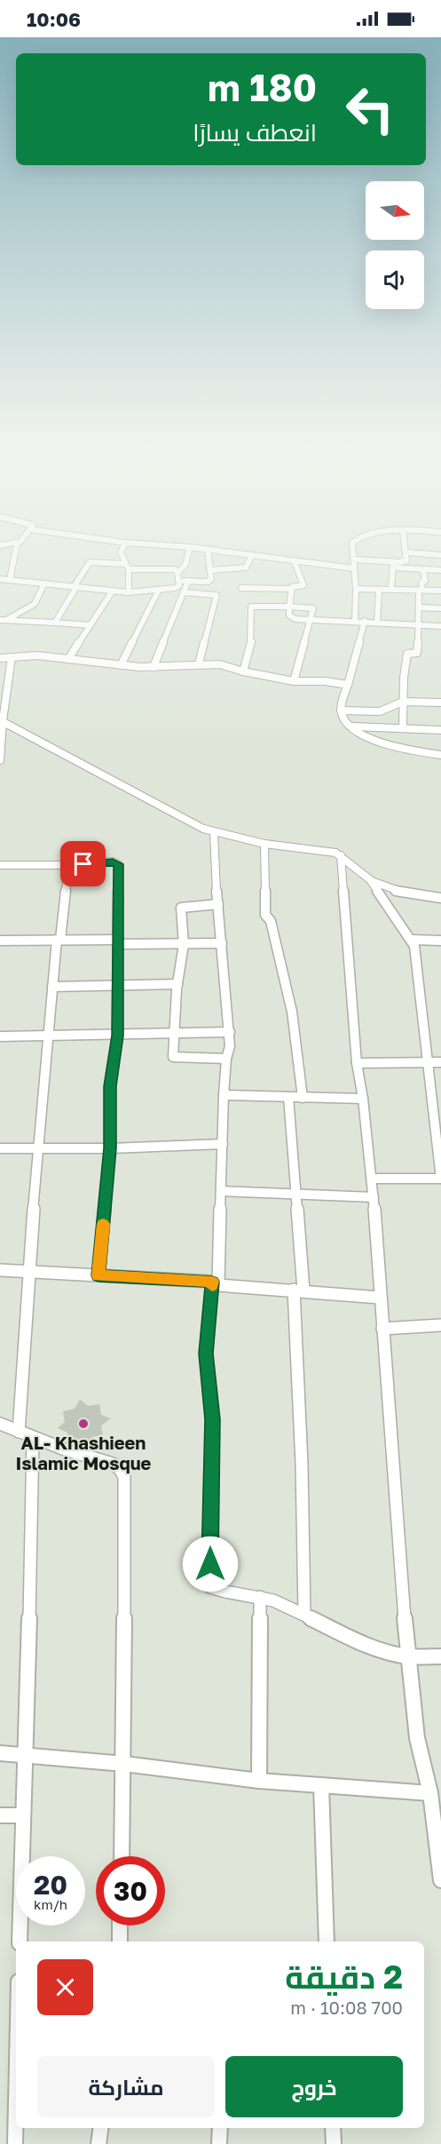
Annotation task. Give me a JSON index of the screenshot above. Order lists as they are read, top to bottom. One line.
{"places":["AL- Khashieen Islamic Mosque"],"north":"right","page":{"status":"10:06","turn":["180 m","انعطف يسارًا"],"speed":"20 km/h","limit":"30","heading":["2 دقيقة","700 m · 10:08"],"buttons":["خروج","مشاركة"]}}
